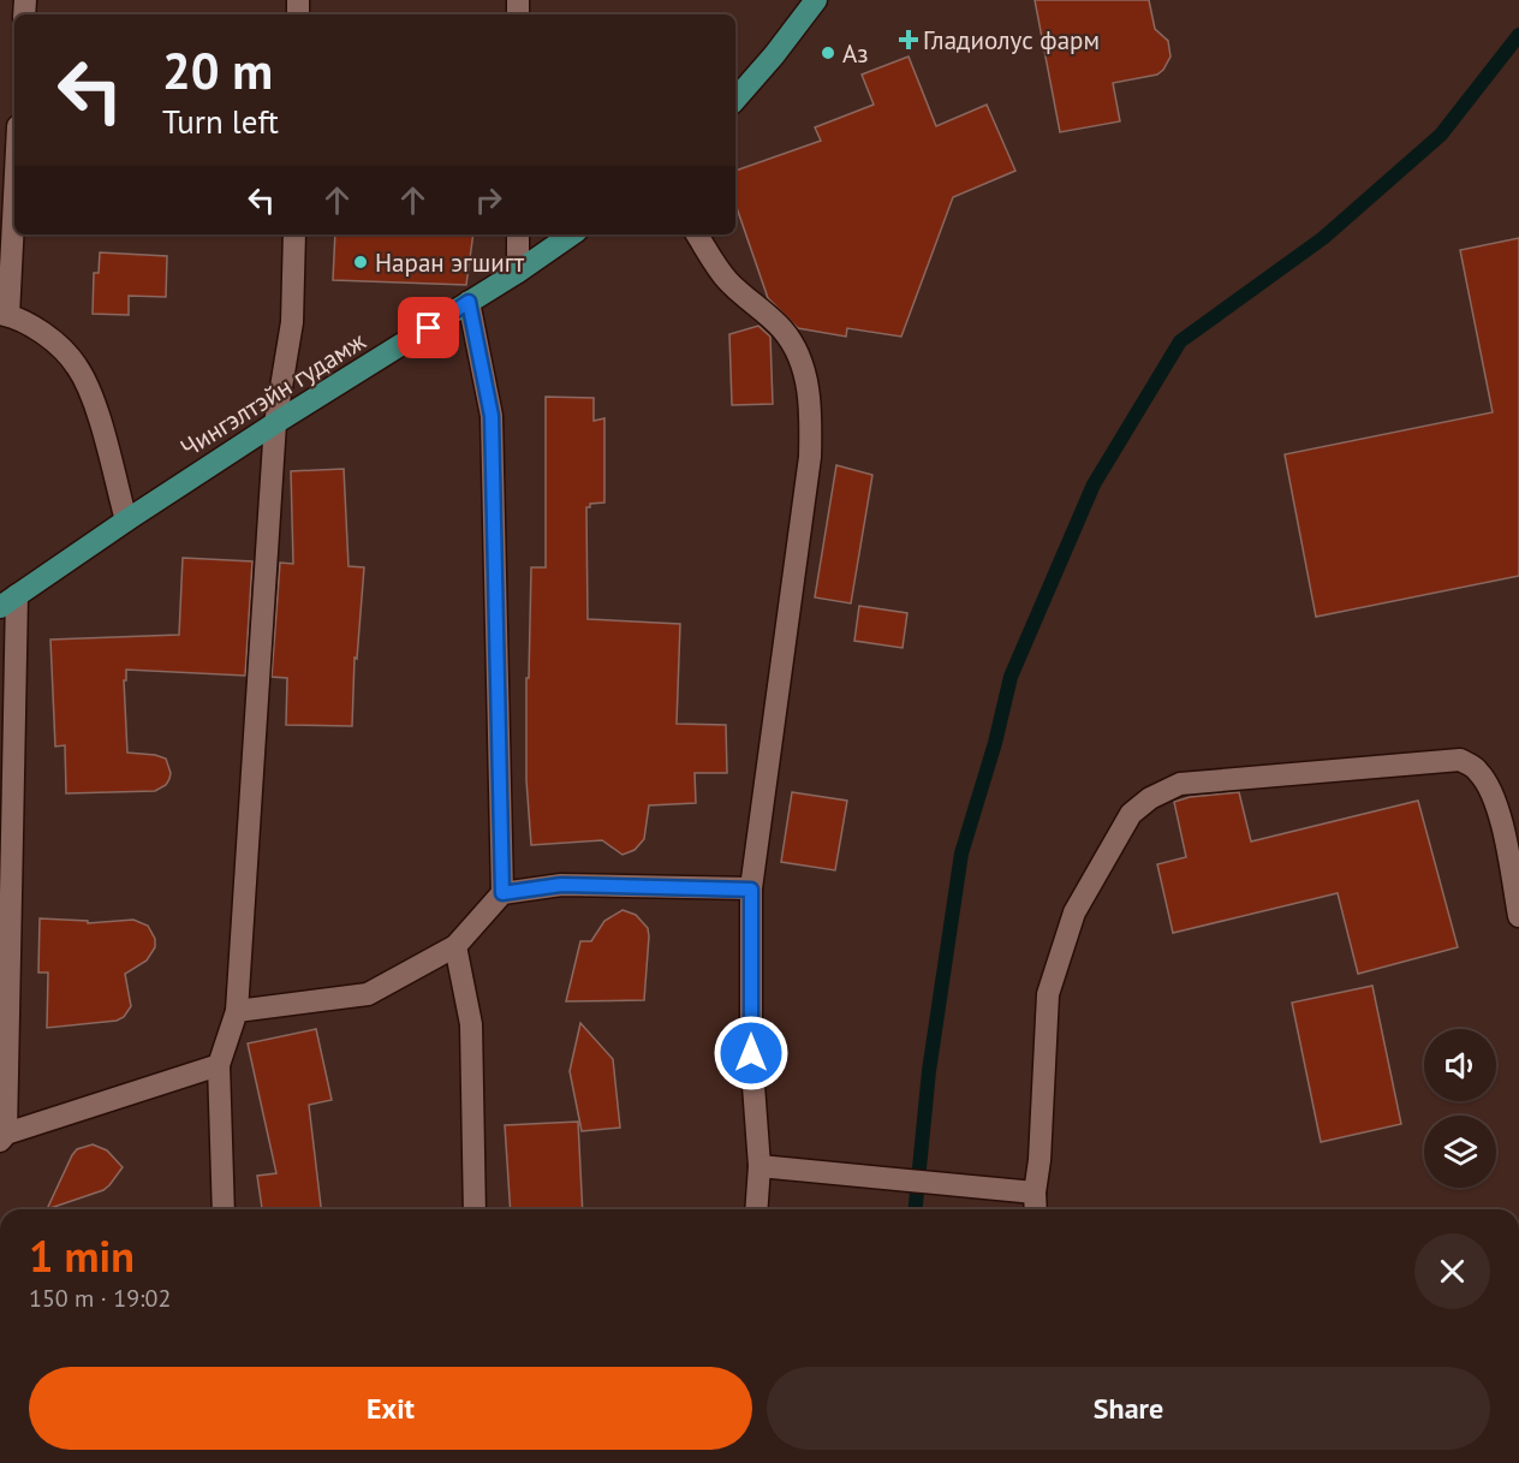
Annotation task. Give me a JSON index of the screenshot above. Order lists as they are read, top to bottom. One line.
{"streets":{"main road":["Чингэлтэйн гудамж"]},"places":{"health":["Гладиолус фарм"],"other":["Аз","Наран эгшигт"]},"page":{"turn":["20 m","Turn left"],"heading":["1 min","150 m · 19:02"],"buttons":["Exit","Share"]}}
